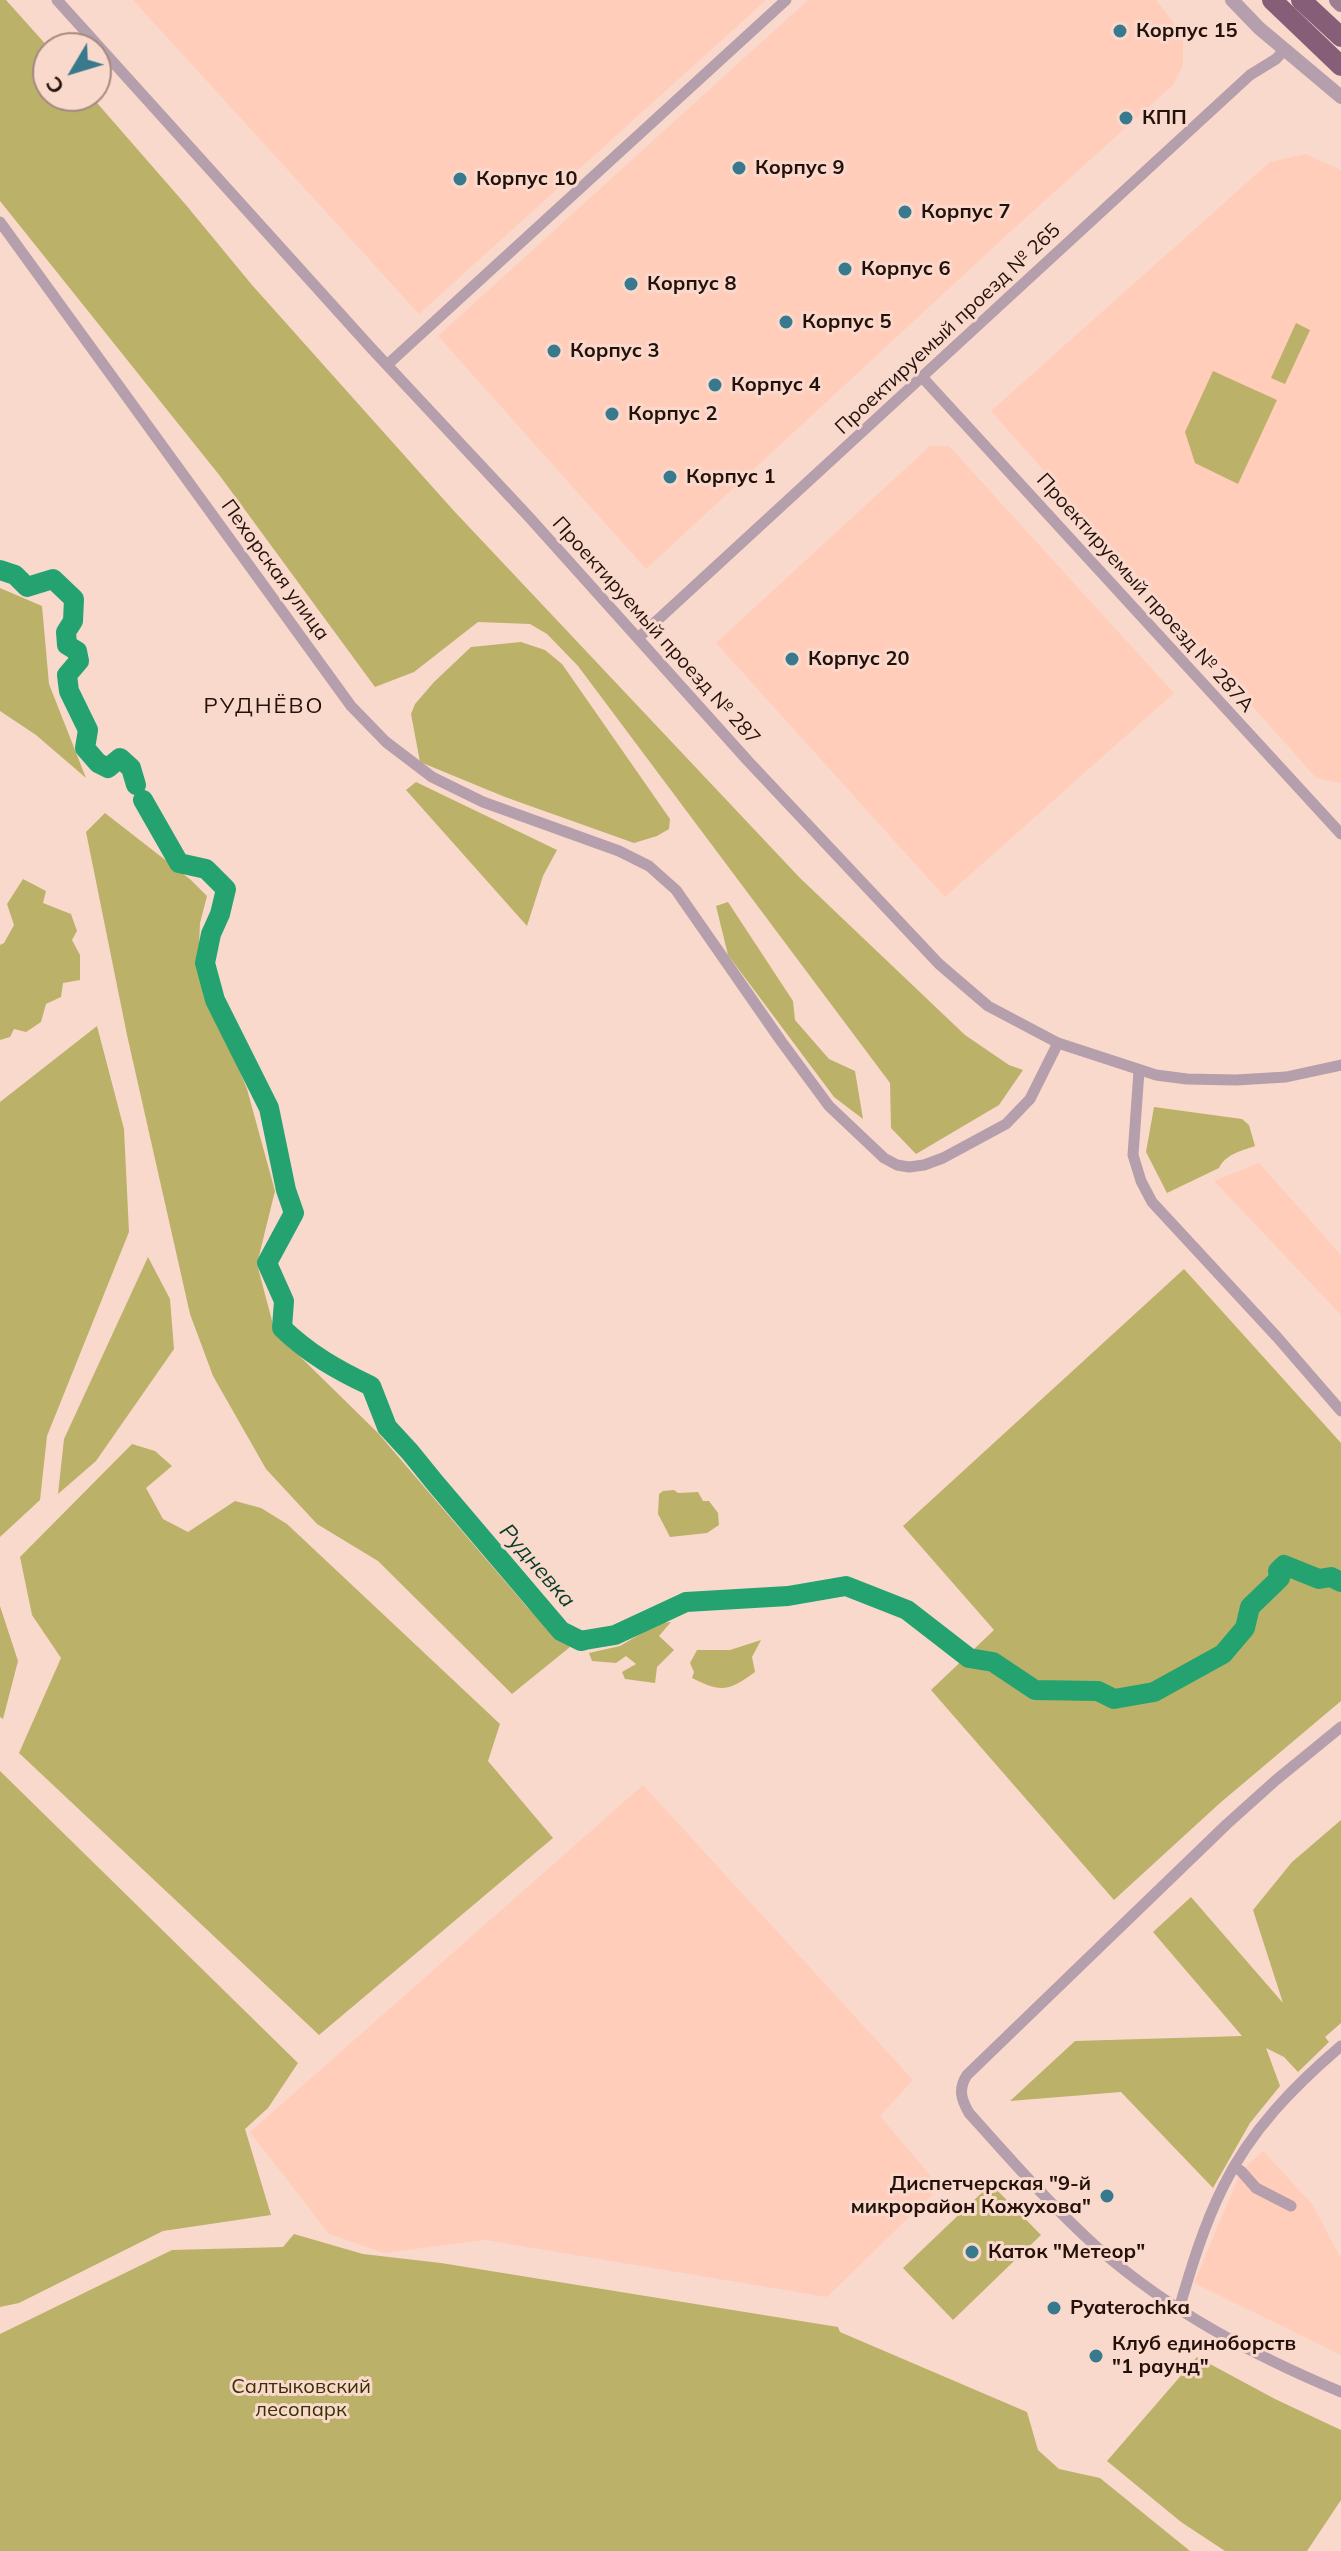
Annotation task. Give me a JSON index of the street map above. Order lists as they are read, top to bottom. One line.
{"streets":{"street":["Проектируемый проезд № 265","Пехорская улица","Проектируемый проезд № 287А","Проектируемый проезд № 287"]},"crossings":[["Проектируемый проезд № 265","Проектируемый проезд № 287А"],["Проектируемый проезд № 265","Проектируемый проезд № 287"],["Пехорская улица","Проектируемый проезд № 287"]],"districts":["РУДНЁВО"],"water":["Рудневка"],"parks":["Салтыковский лесопарк"],"places":["Корпус 15","КПП","Корпус 9","Корпус 10","Корпус 7","Корпус 6","Корпус 8","Корпус 5","Корпус 3","Корпус 4","Корпус 2","Корпус 1","Корпус 20","Диспетчерская \"9-й микрорайон Кожухова\"","Каток \"Метеор\"","Pyaterochka","Клуб единоборств \"1 раунд\""],"north":"bottom left"}
